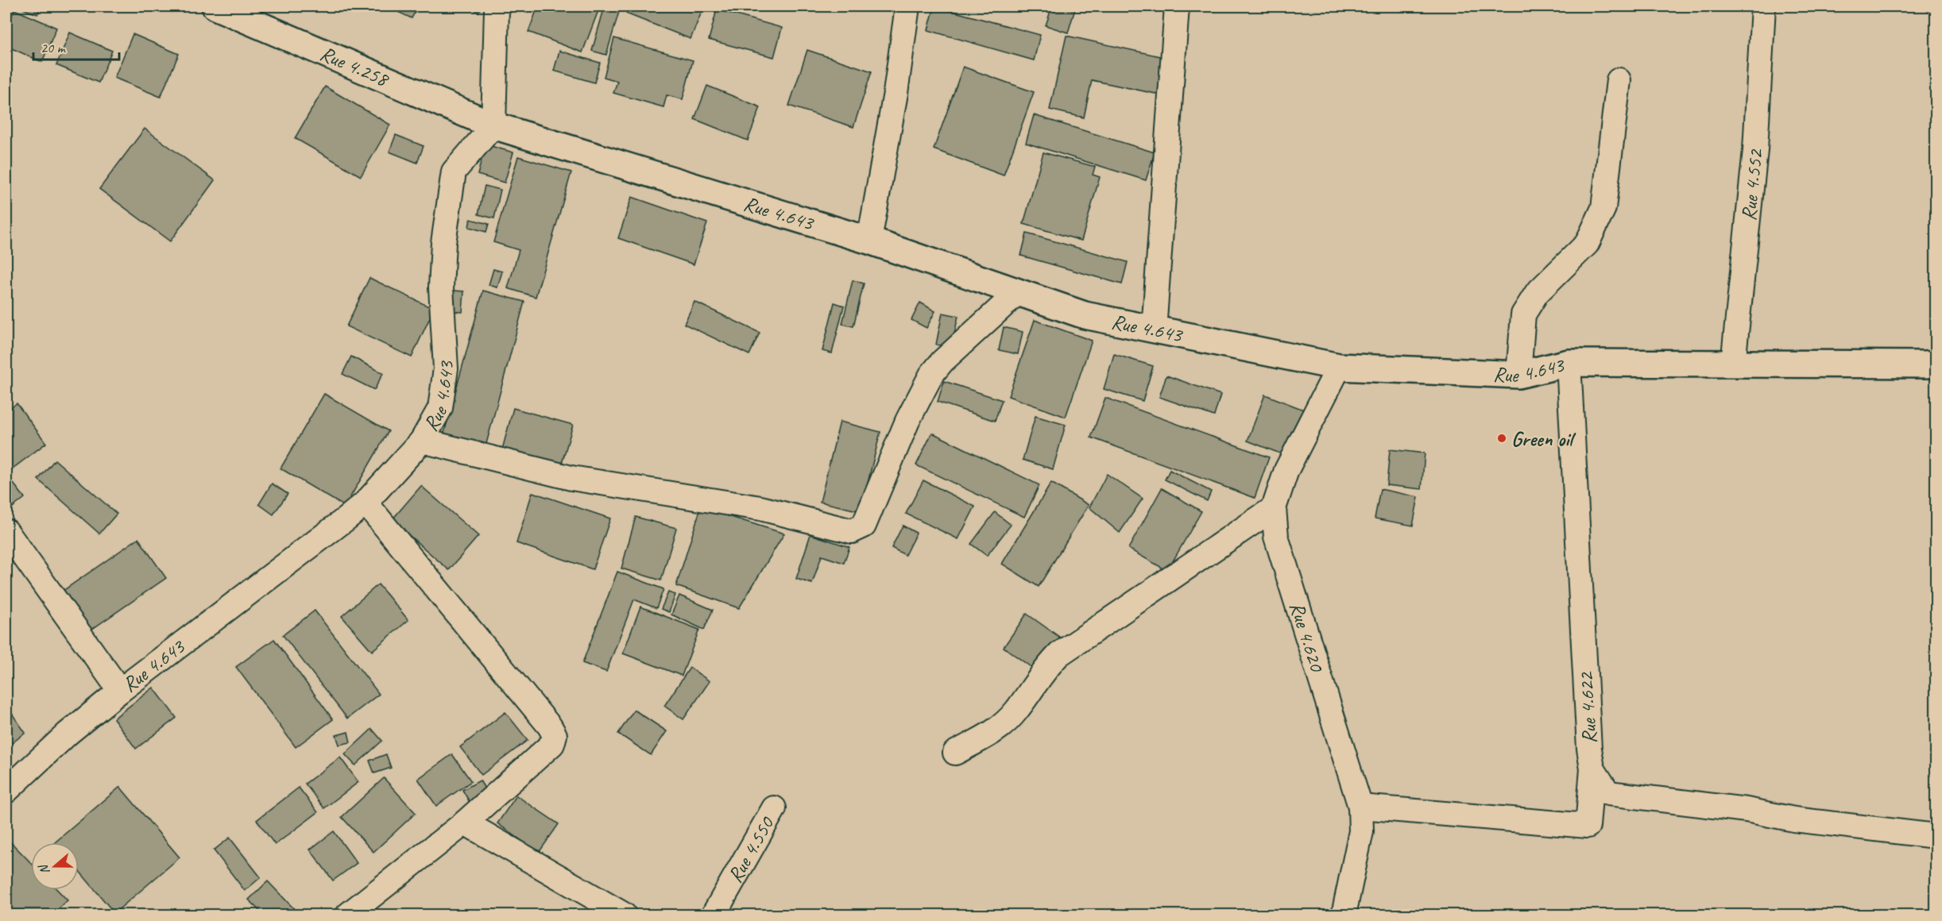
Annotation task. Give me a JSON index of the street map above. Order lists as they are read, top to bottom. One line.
{"streets":{"highway":["Rue 4.258","Rue 4.643"],"street":["Rue 4.552","Rue 4.620","Rue 4.622","Rue 4.550"]},"crossings":[["Rue 4.258","Rue 4.643"],["Rue 4.552","Rue 4.643"],["Rue 4.643","Rue 4.620"],["Rue 4.643","Rue 4.622"],["Rue 4.620","Rue 4.622"]],"places":["Green oil"],"scale_bar":"20 m","north":"left"}
